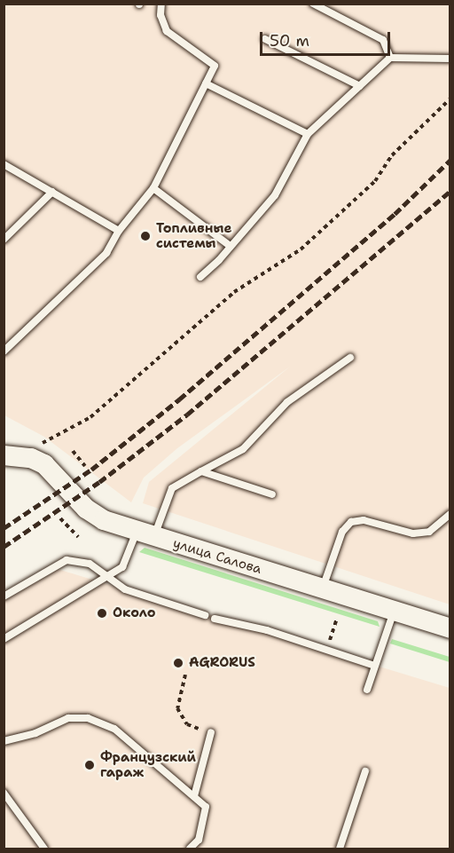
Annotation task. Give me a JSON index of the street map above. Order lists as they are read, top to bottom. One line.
{"streets":{"street":["улица Салова"]},"places":["Топливные системы","Около","AGRORUS","Французский гараж"],"scale_bar":"50 m"}
